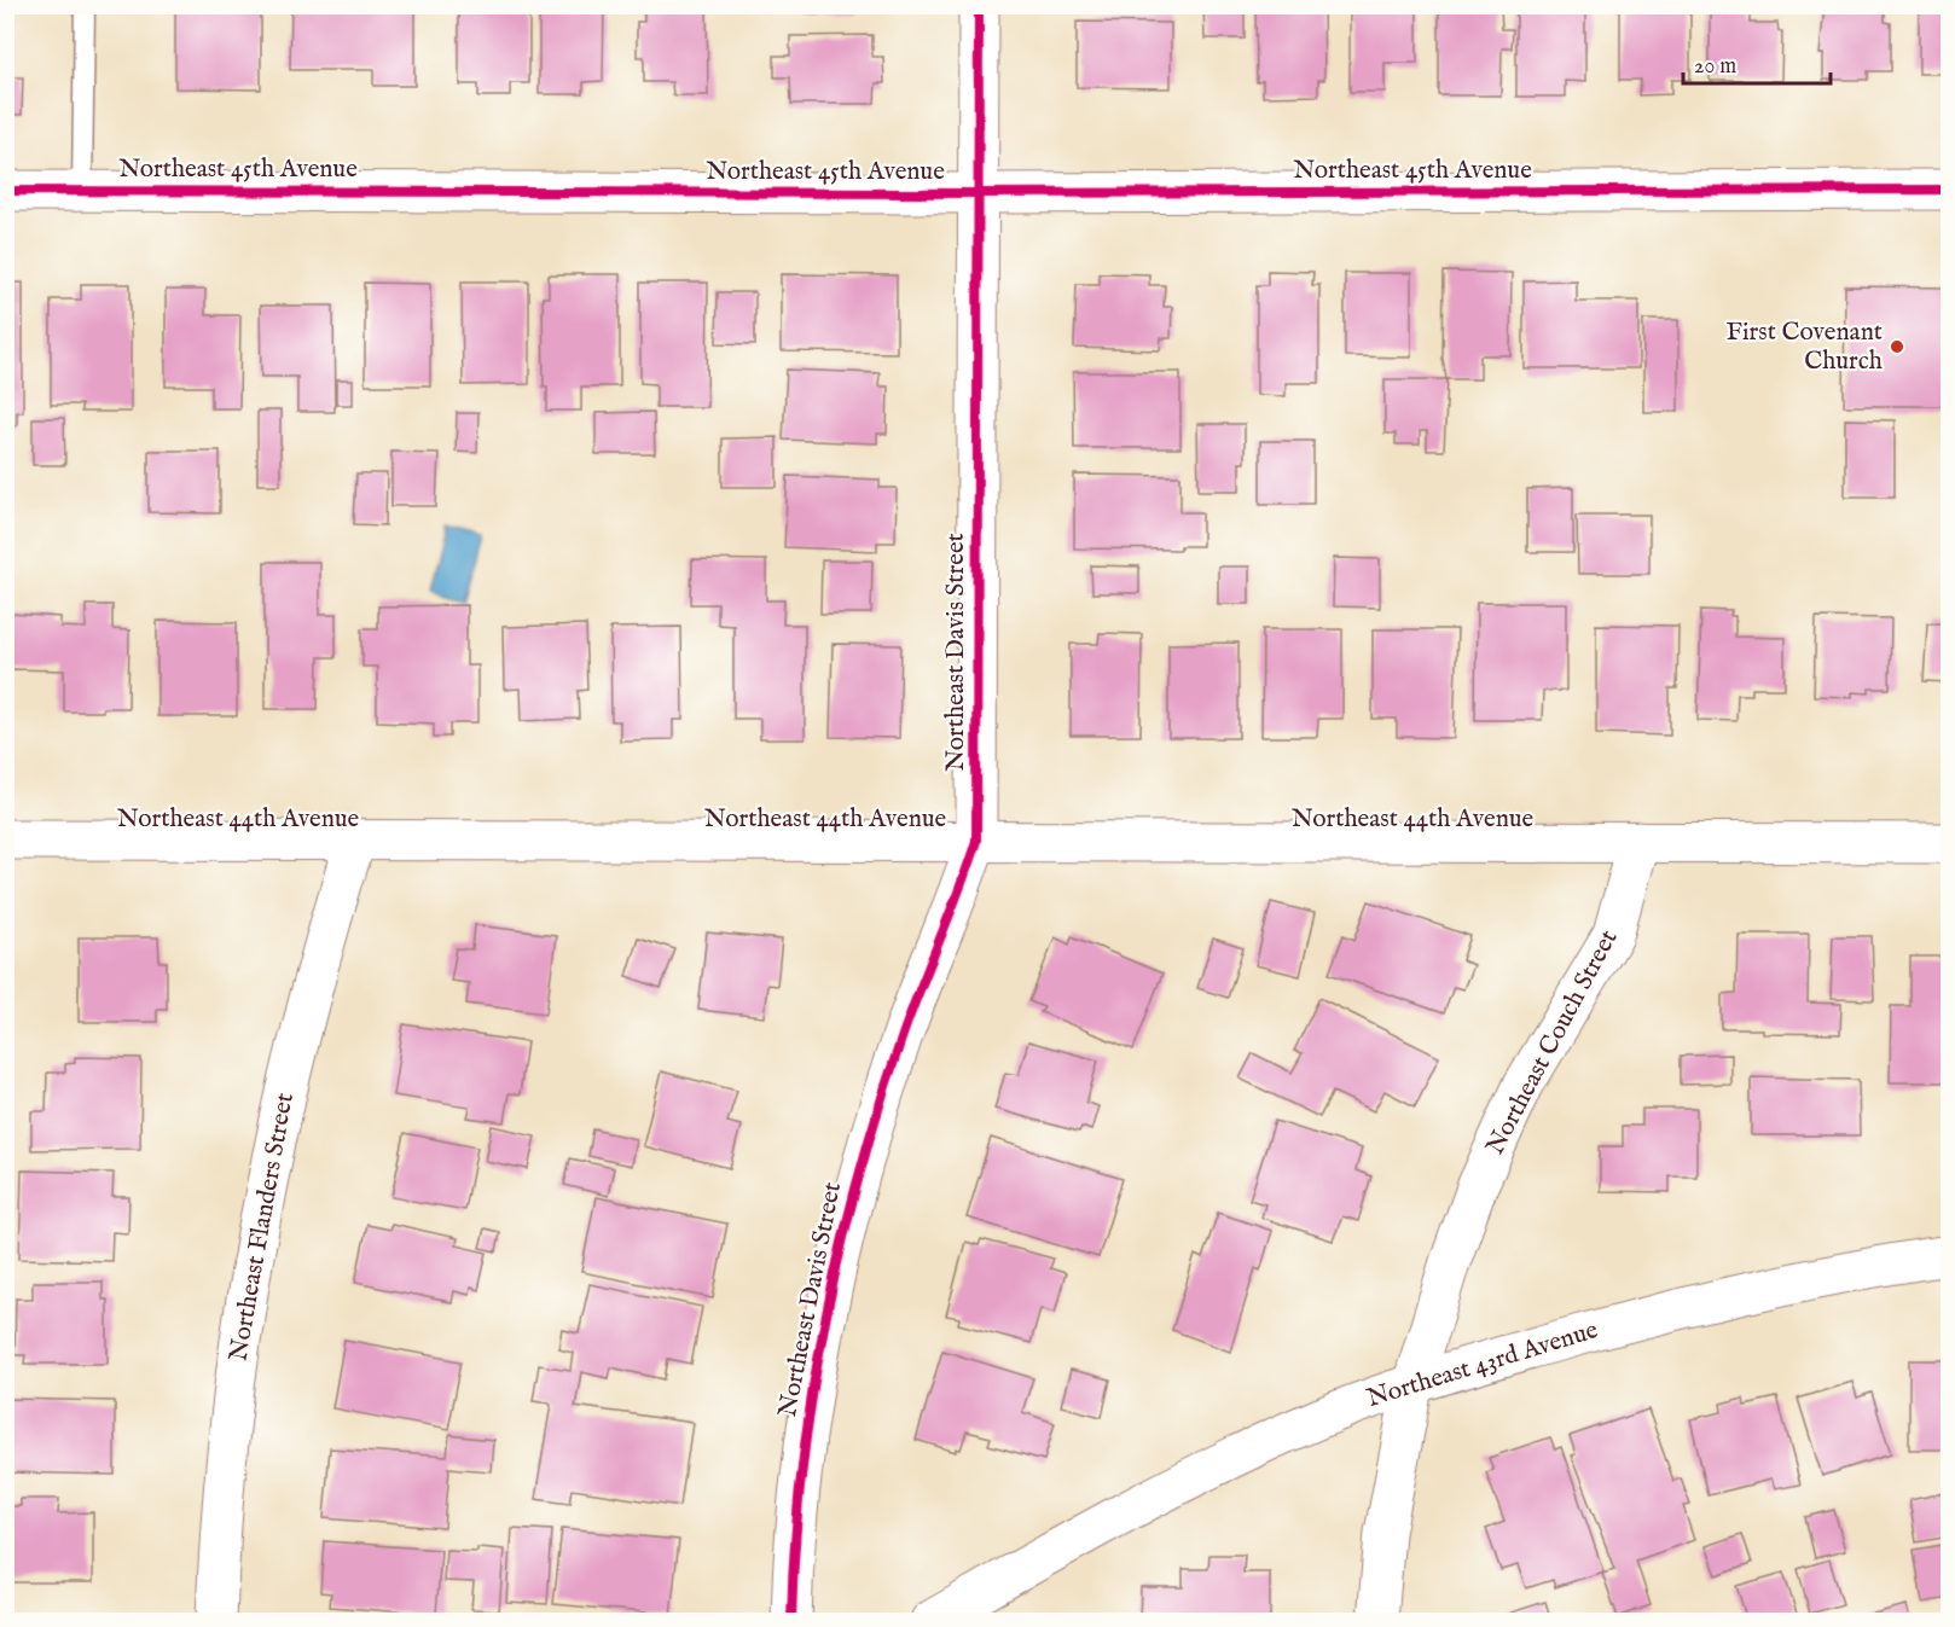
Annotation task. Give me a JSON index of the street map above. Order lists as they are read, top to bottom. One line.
{"streets":{"street":["Northeast 45th Avenue","Northeast Davis Street","Northeast 44th Avenue","Northeast Couch Street","Northeast Flanders Street","Northeast 43rd Avenue"]},"crossings":[["Northeast 45th Avenue","Northeast Davis Street"],["Northeast Davis Street","Northeast 44th Avenue"],["Northeast 44th Avenue","Northeast Couch Street"],["Northeast 44th Avenue","Northeast Flanders Street"],["Northeast Couch Street","Northeast 43rd Avenue"]],"places":["First Covenant Church"],"scale_bar":"20 m"}
